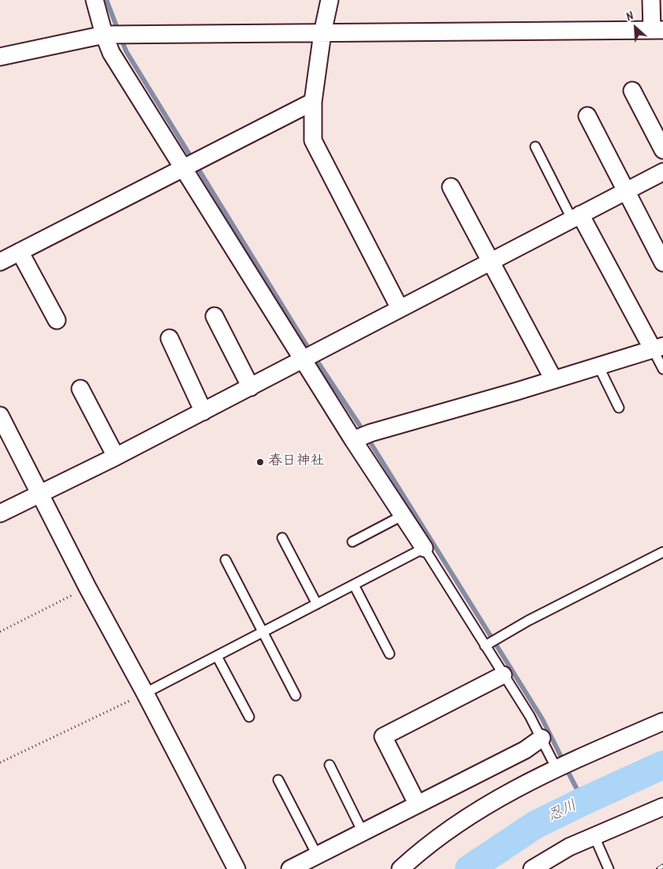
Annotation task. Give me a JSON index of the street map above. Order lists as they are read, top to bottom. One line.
{"water":["忍川"],"places":["春日神社"],"north":"top left"}
